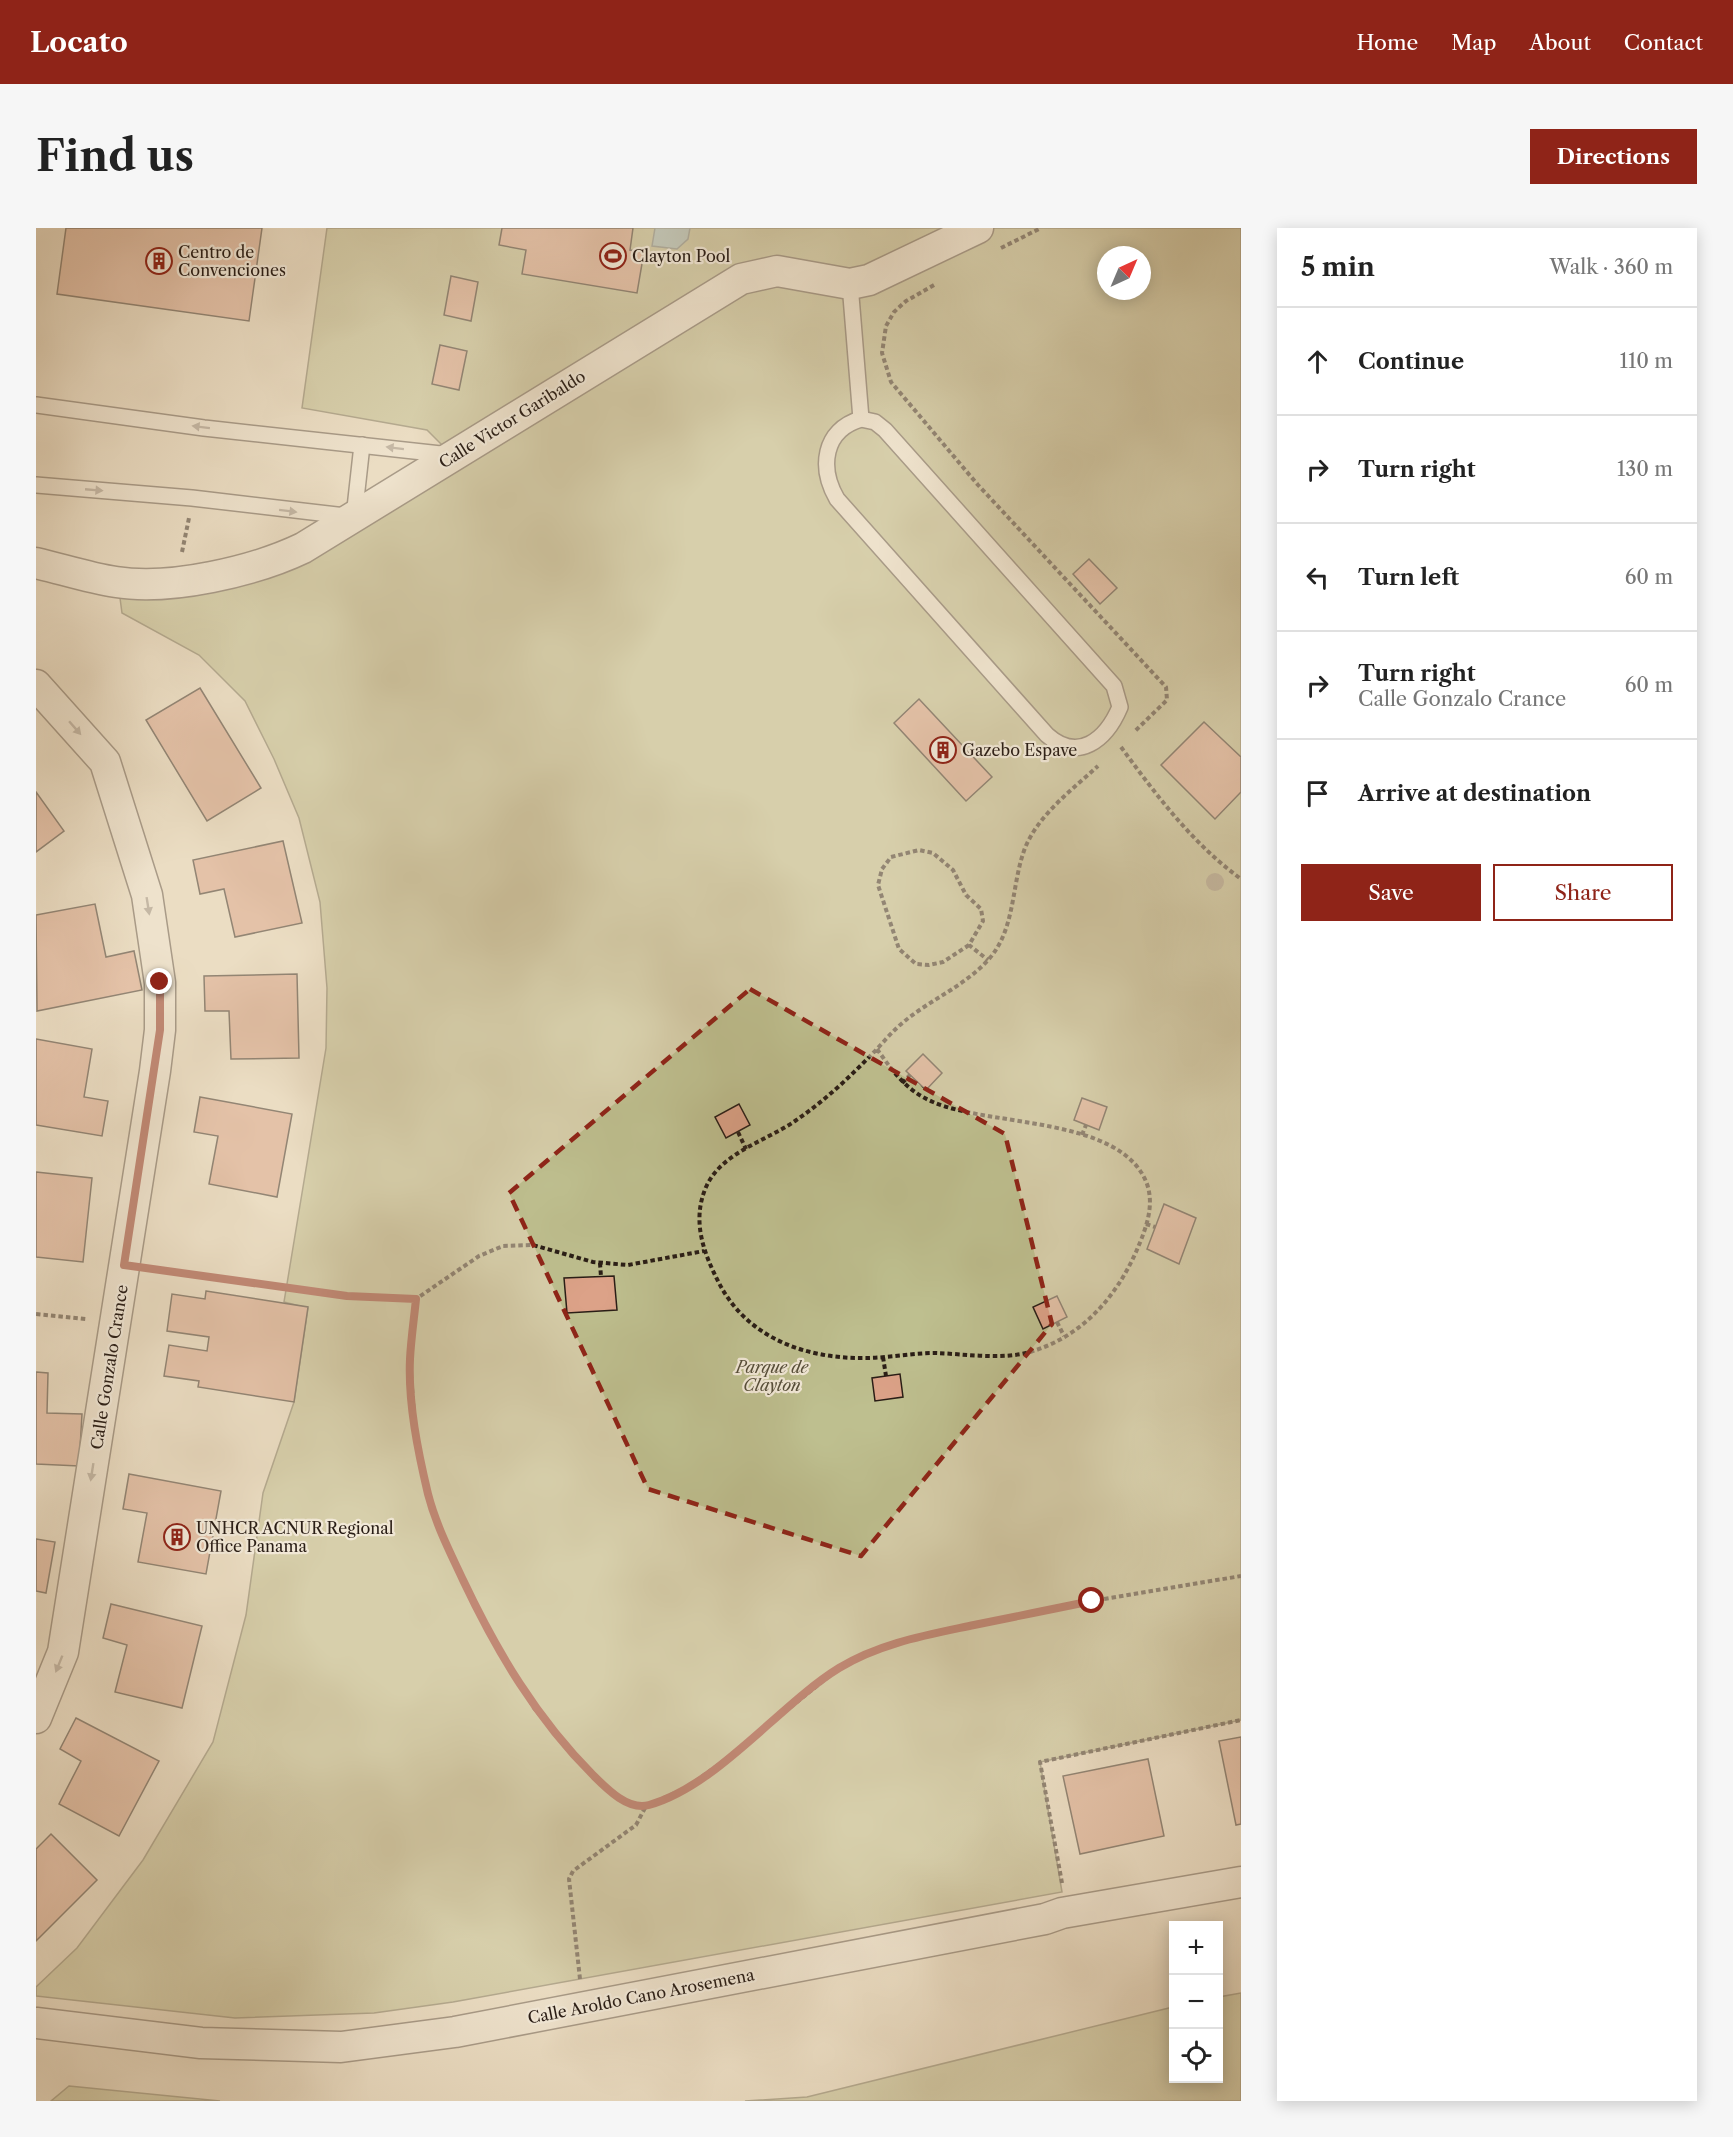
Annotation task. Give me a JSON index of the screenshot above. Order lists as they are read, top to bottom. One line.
{"streets":{"street":["Calle Victor Garibaldo","Calle Gonzalo Crance","Calle Aroldo Cano Arosemena"]},"one_way":["Calle Gonzalo Crance"],"parks":["Parque de Clayton"],"places":{"sports":["Clayton Pool"],"building":["Centro de Convenciones","Gazebo Espave","UNHCR ACNUR Regional Office Panama"]},"north":"top right","page":{"header":"Locato","nav":["Home","Map","About","Contact"],"buttons":["Directions",["Save","Share"]],"title":"Find us","heading":["5 min","Walk · 360 m"],"list":[["Continue","110 m"],["Turn right","130 m"],["Turn left","60 m"],["Turn right","Calle Gonzalo Crance","60 m"],"Arrive at destination"],"map_buttons":["+","−"]}}
